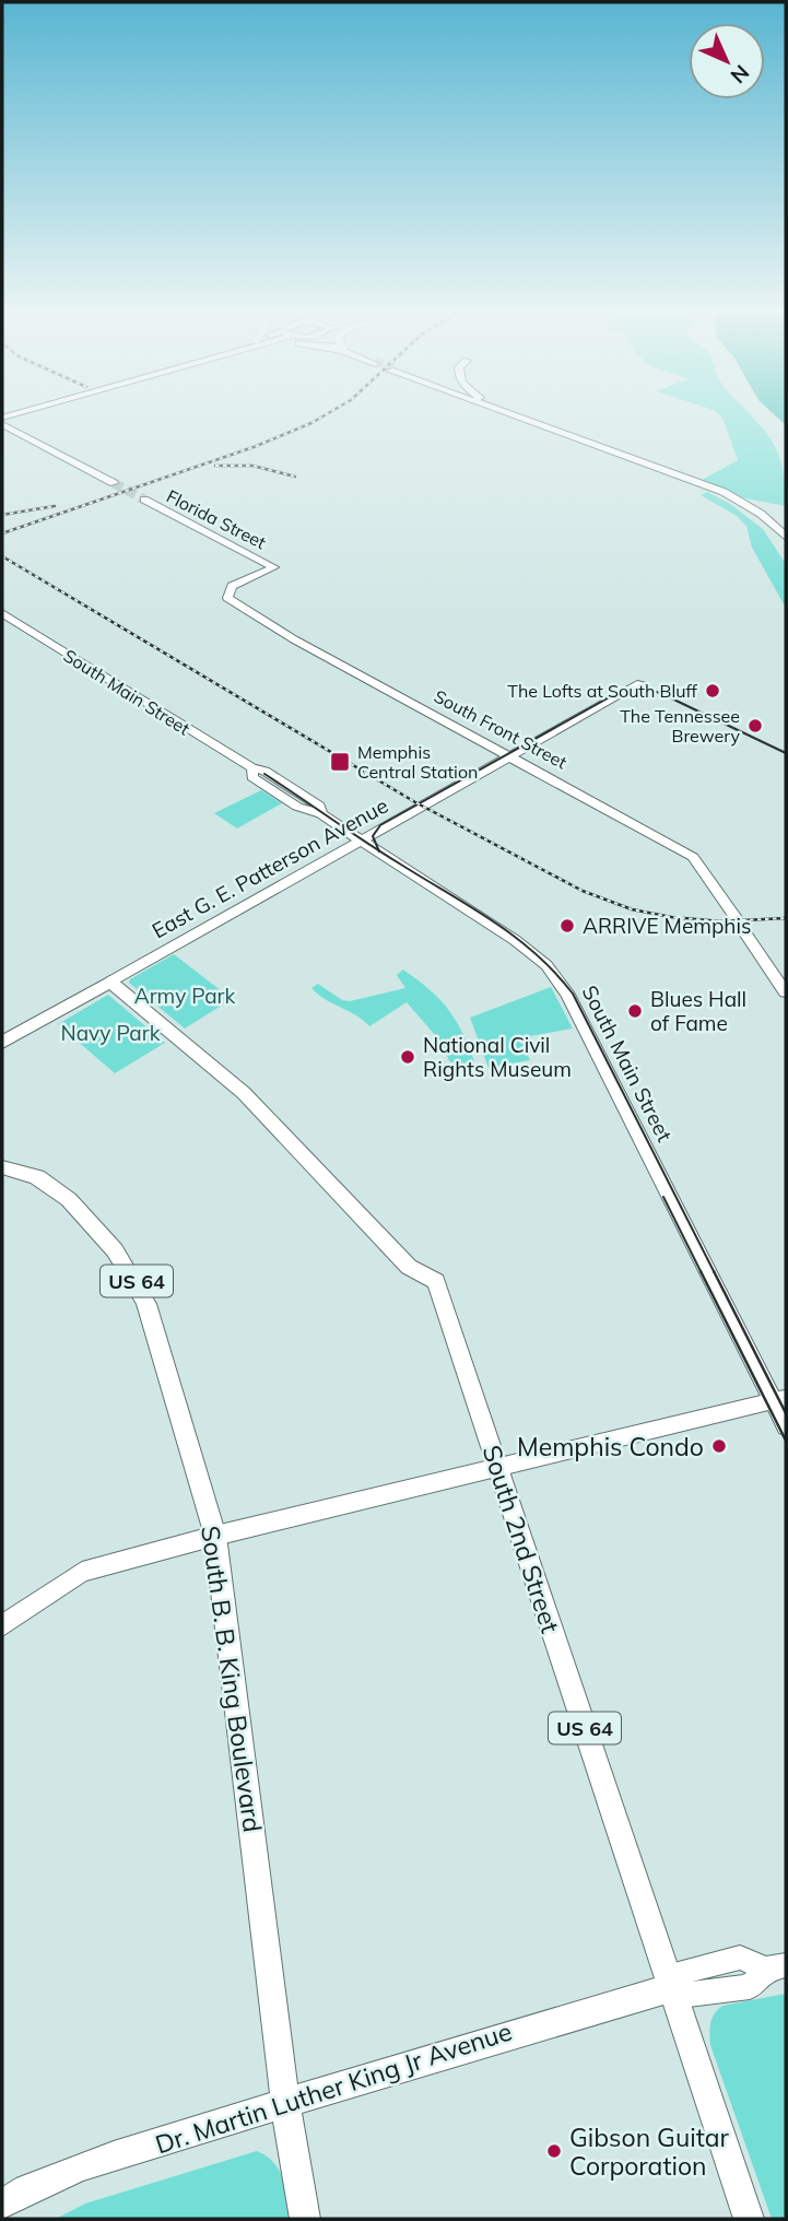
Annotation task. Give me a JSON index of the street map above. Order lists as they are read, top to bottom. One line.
{"streets":{"main road":["Florida Street","South Main Street","South Front Street","East G. E. Patterson Avenue","US 64","South 2nd Street","South B. B. King Boulevard","Dr. Martin Luther King Jr Avenue"]},"crossings":[["Florida Street","South Front Street"],["South Main Street","East G. E. Patterson Avenue"],["South Front Street","East G. E. Patterson Avenue"],["East G. E. Patterson Avenue","South 2nd Street"],["South 2nd Street","Dr. Martin Luther King Jr Avenue"],["South B. B. King Boulevard","Dr. Martin Luther King Jr Avenue"]],"parks":["Army Park","Navy Park"],"places":{"other":["The Lofts at South Bluff","The Tennessee Brewery","ARRIVE Memphis","Blues Hall of Fame","National Civil Rights Museum","Memphis Condo","Gibson Guitar Corporation"],"transit":["Memphis Central Station"]},"north":"bottom right"}
